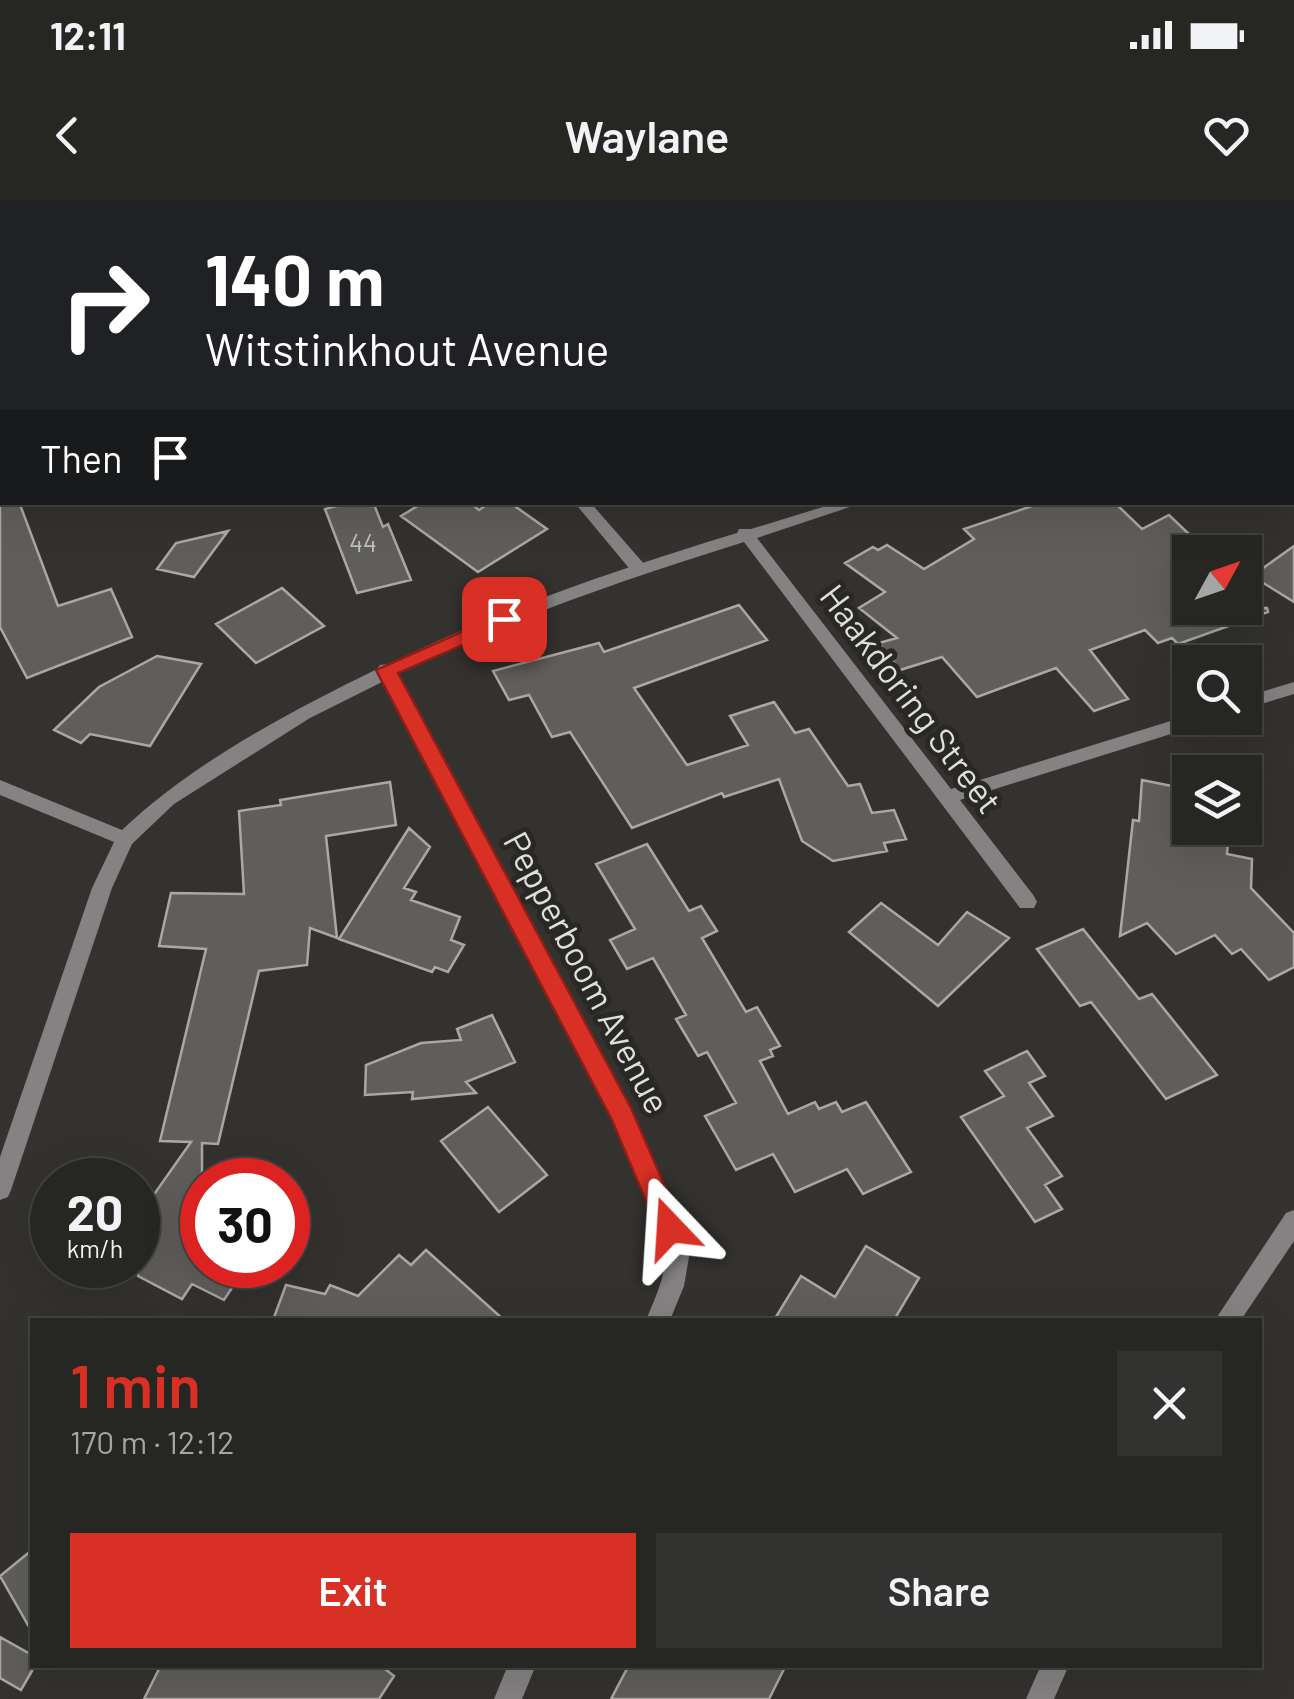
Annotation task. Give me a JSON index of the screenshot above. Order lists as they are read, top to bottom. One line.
{"streets":{"street":["Haakdoring Street","Pepperboom Avenue"]},"house_numbers":["44"],"north":"top right","page":{"status":"12:11","header":"Waylane","turn":["140 m","Witstinkhout Avenue"],"then":"Then","speed":"20 km/h","limit":"30","heading":["1 min","170 m · 12:12"],"buttons":["Exit","Share"]}}
